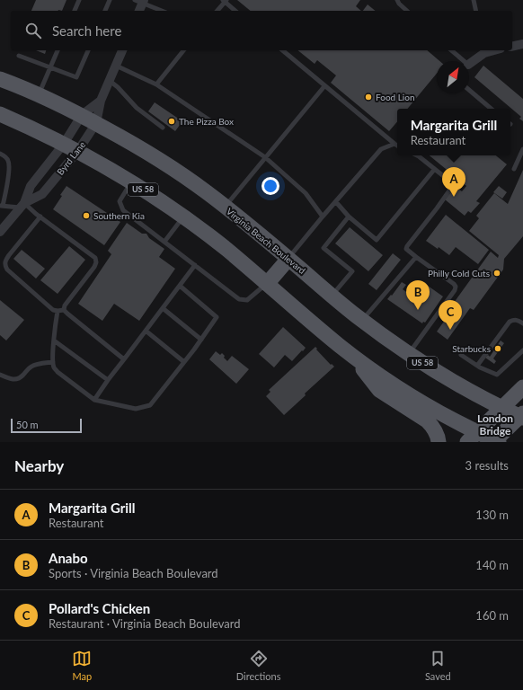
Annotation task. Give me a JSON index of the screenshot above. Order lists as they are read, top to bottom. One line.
{"streets":{"main road":["US 58","Virginia Beach Boulevard"],"street":["Byrd Lane"]},"crossings":[["Byrd Lane","US 58"],["Byrd Lane","Virginia Beach Boulevard"]],"districts":["London Bridge"],"places":["Food Lion","The Pizza Box","Southern Kia","Philly Cold Cuts","Starbucks"],"scale_bar":"50 m","north":"top right","page":{"search":"Search here","popup":["Margarita Grill","Restaurant"],"pins":["A","B","C"],"scale":"50 m","heading":["Nearby","3 results"],"list":[{"mark":"A","name":"Margarita Grill","note":"Restaurant","value":"130 m"},{"mark":"B","name":"Anabo","note":"Sports · Virginia Beach Boulevard","value":"140 m"},{"mark":"C","name":"Pollard's Chicken","note":"Restaurant · Virginia Beach Boulevard","value":"160 m"}],"nav":["Map","Directions","Saved"]}}
